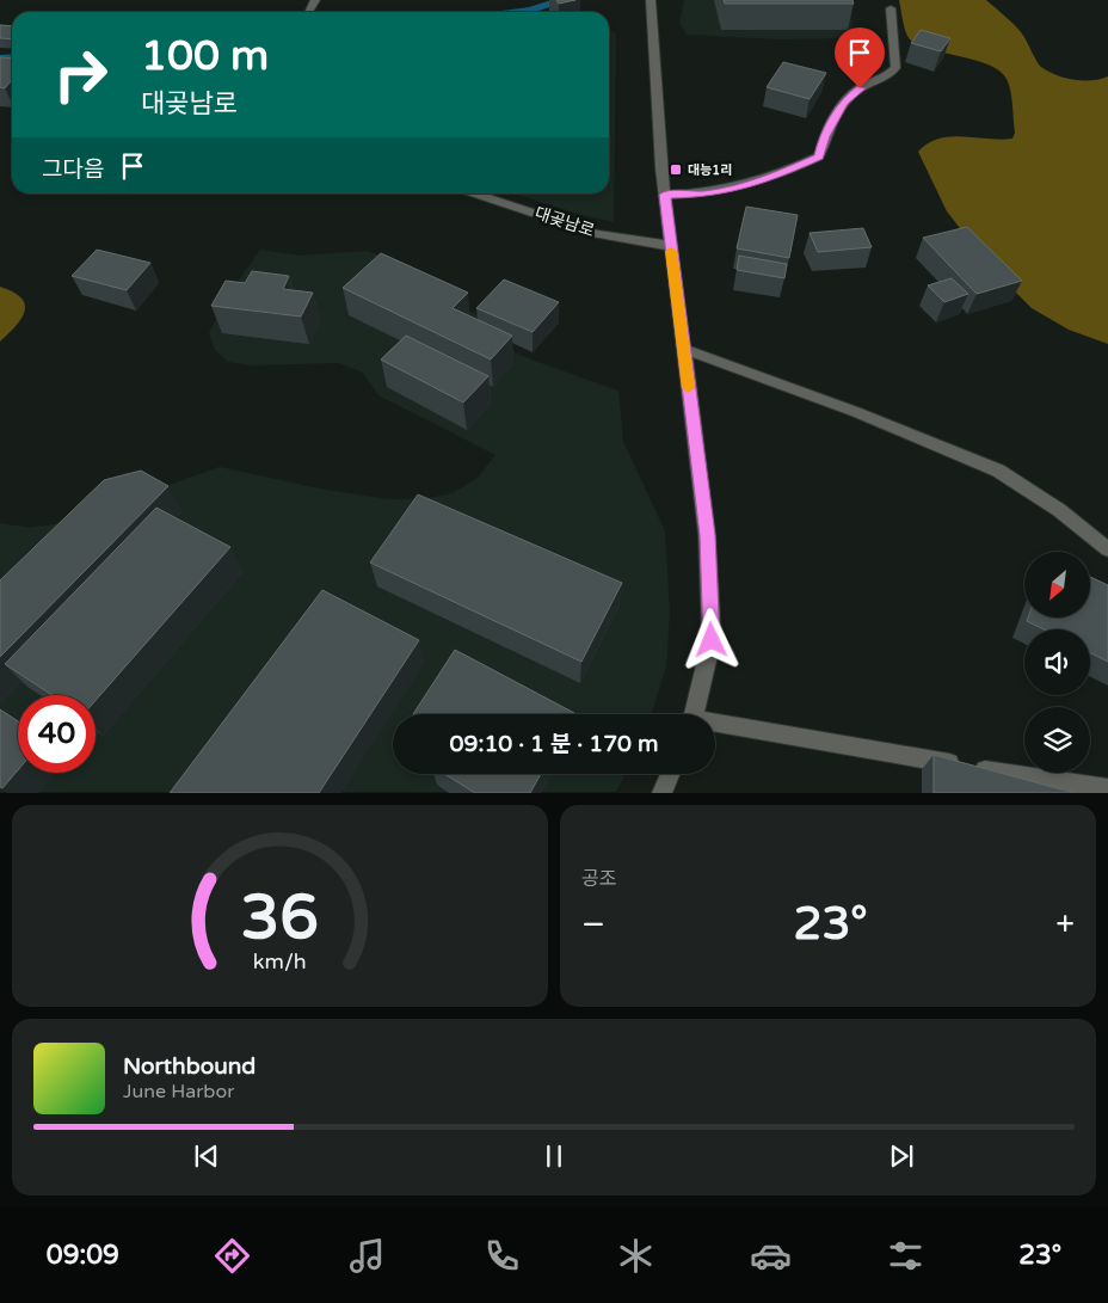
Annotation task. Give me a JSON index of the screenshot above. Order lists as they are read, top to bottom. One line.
{"streets":{"street":["대곶남로"]},"places":{"transit":["대능1리"]},"north":"bottom left","page":{"turn":["100 m","대곶남로"],"then":"그다음","limit":"40","trip":"09:10 · 1 분 · 170 m","tile":"공조","heat":["−","23°","+"],"song":["Northbound","June Harbor"],"tabs":["09:09","23°"],"gauge":["36","km/h"]}}
